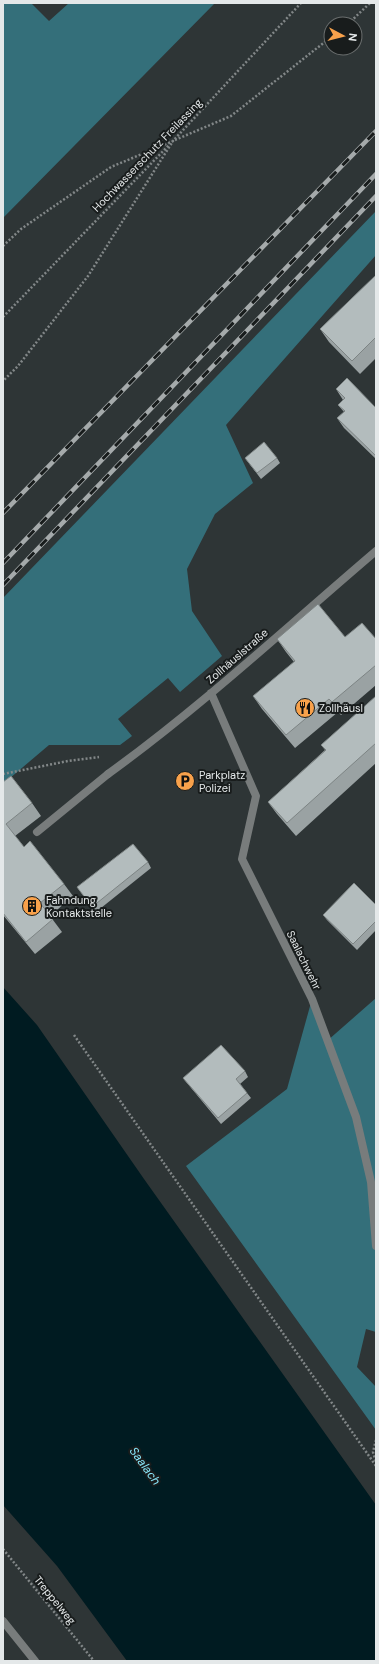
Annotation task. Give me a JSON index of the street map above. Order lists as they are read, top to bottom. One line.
{"streets":{"street":["Zollhäuslstraße","Saalachwehr"],"path":["Hochwasserschutz Freilassing","Treppelweg"]},"crossings":[["Zollhäuslstraße","Saalachwehr"]],"water":["Saalach"],"places":{"restaurant":["Zollhäusl"],"parking":["Parkplatz Polizei"],"building":["Fahndung Kontaktstelle"]},"north":"right"}
